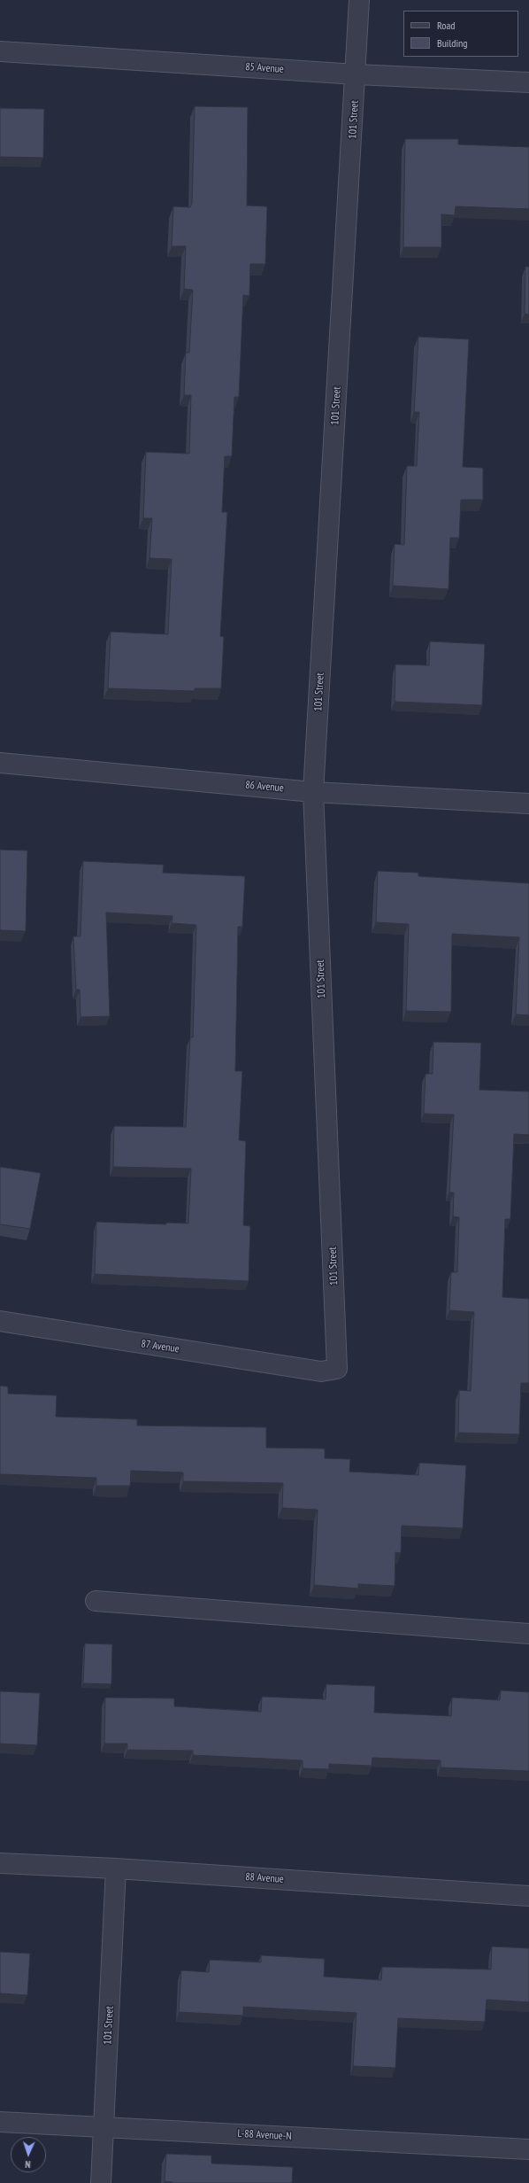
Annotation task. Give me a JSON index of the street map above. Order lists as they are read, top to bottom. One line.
{"streets":{"street":["85 Avenue","101 Street","86 Avenue","87 Avenue","88 Avenue","L-88 Avenue-N"]},"crossings":[["85 Avenue","101 Street"],["101 Street","86 Avenue"],["101 Street","87 Avenue"],["101 Street","88 Avenue"],["101 Street","L-88 Avenue-N"]],"legend":["Road","Building"],"north":"bottom"}
